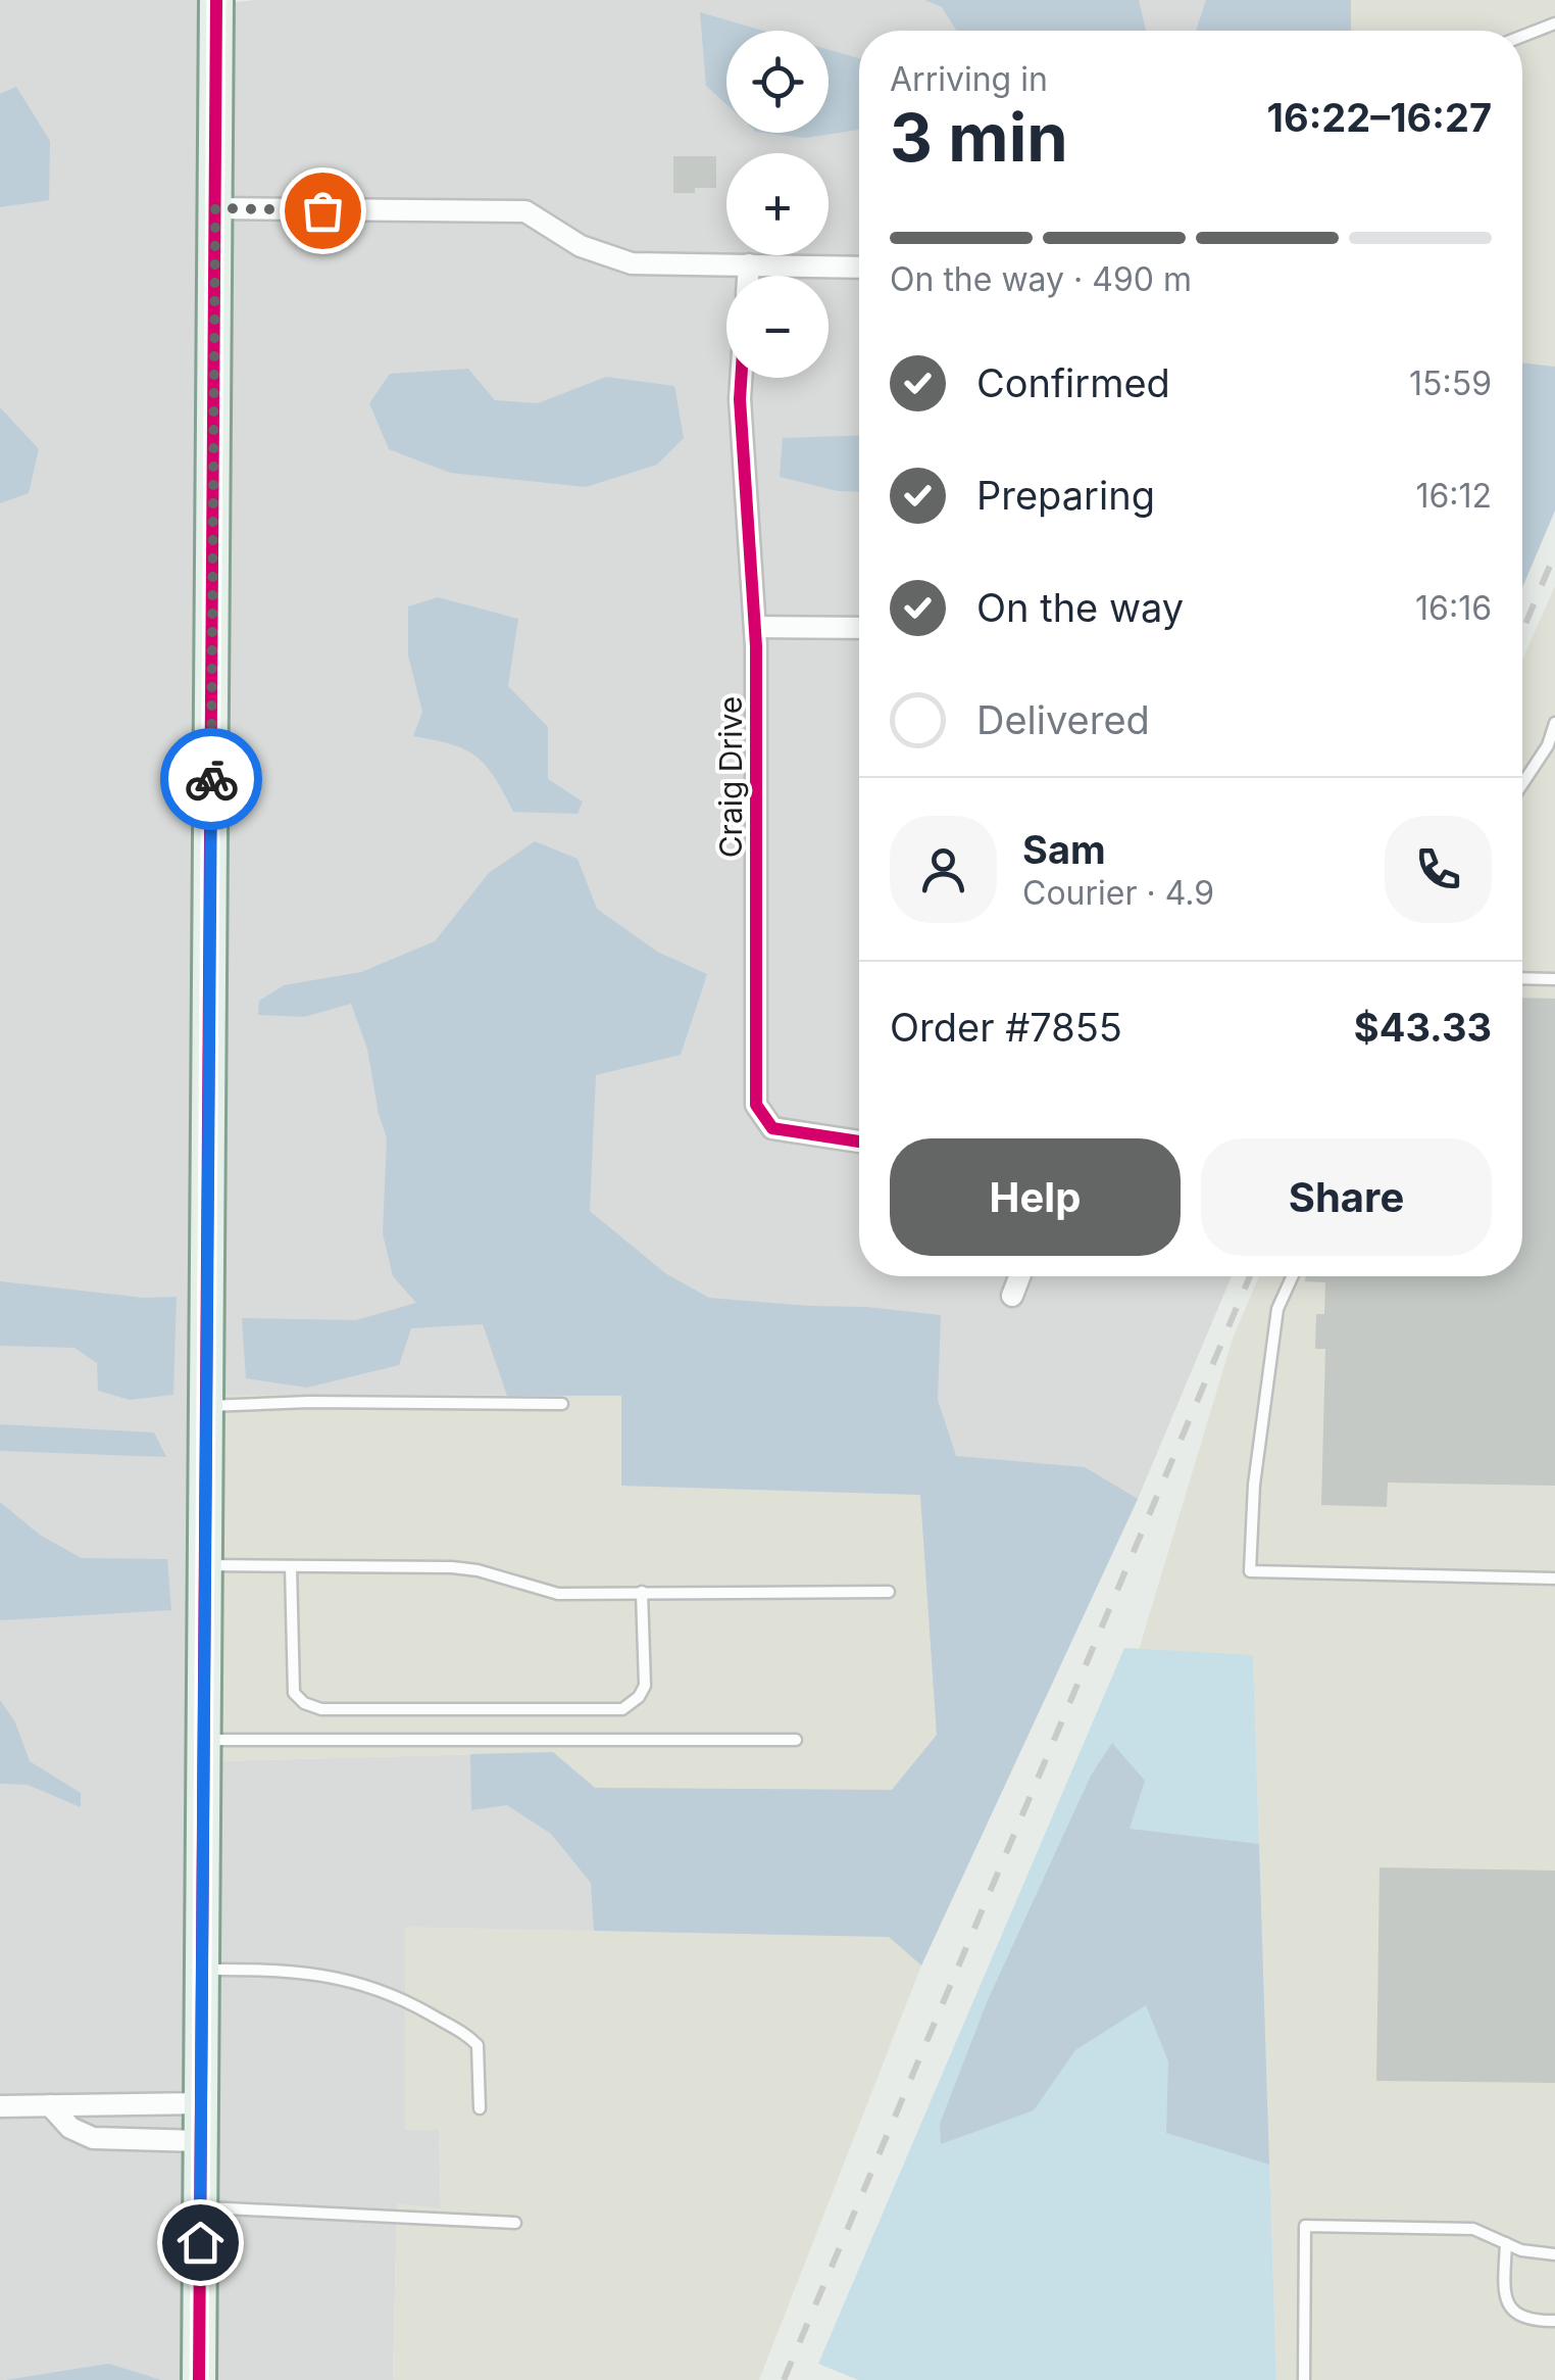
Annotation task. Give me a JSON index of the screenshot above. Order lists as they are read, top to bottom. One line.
{"streets":{"street":["Craig Drive"]},"page":{"map_buttons":["+","−"],"heading":["3 min","Arriving in","16:22–16:27"],"panel":["Sam","Courier · 4.9","Order #7855","$43.33"],"bar":"On the way · 490 m","list":[["Confirmed","15:59"],["Preparing","16:12"],["On the way","16:16"],"Delivered"],"buttons":["Help","Share"]}}
